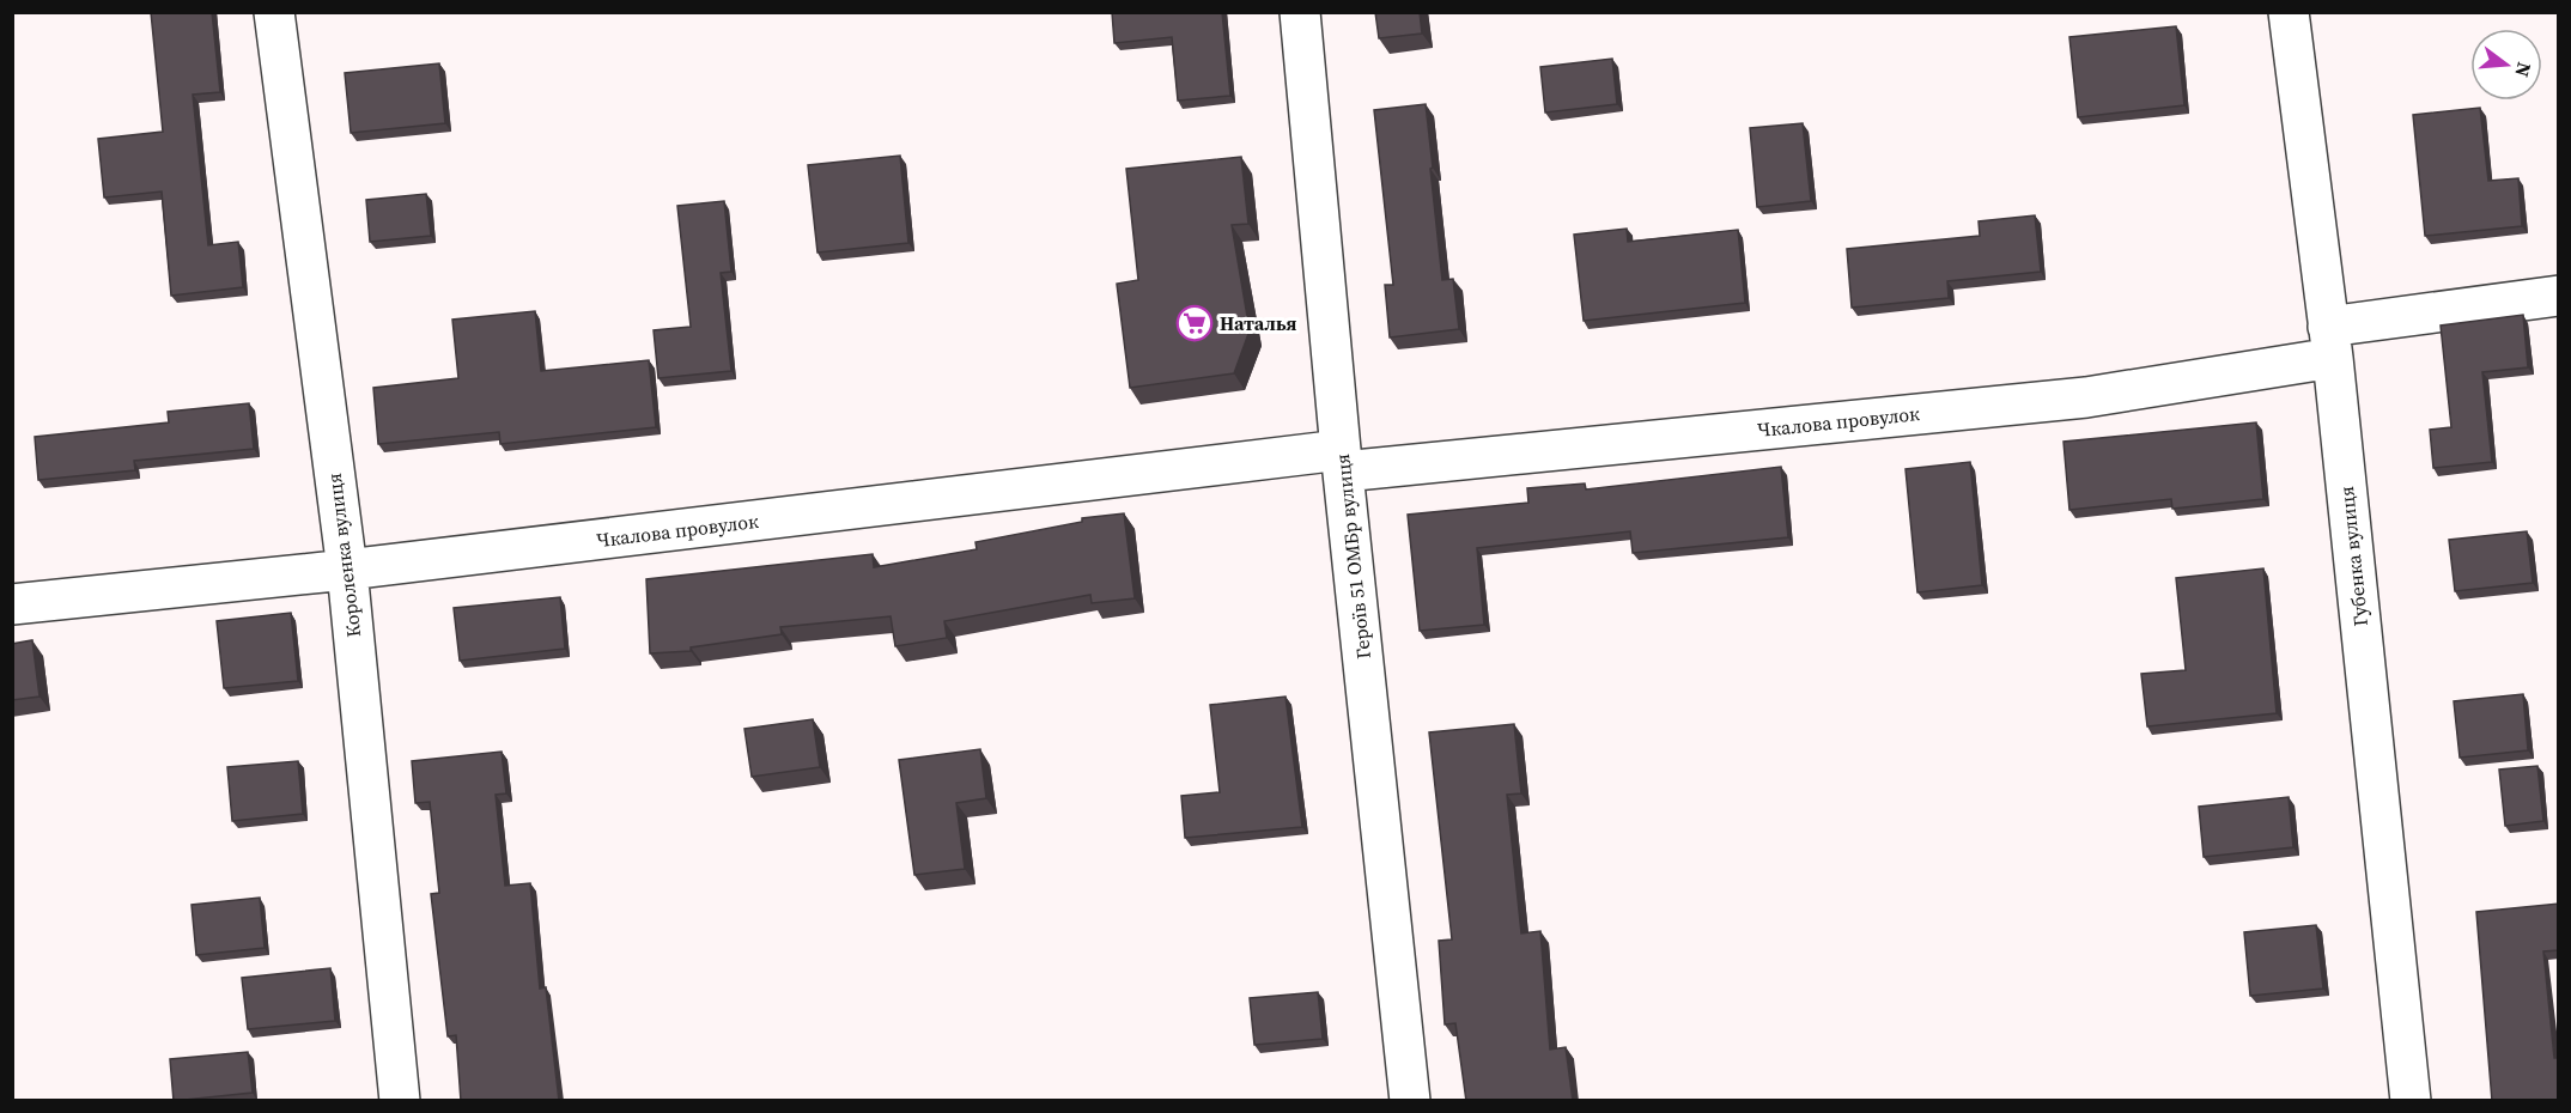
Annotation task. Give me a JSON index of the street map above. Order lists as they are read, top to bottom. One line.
{"streets":{"street":["Чкалова провулок","Короленка вулиця","Героїв 51 ОМБр вулиця","Губенка вулиця"]},"crossings":[["Чкалова провулок","Короленка вулиця"],["Чкалова провулок","Героїв 51 ОМБр вулиця"],["Чкалова провулок","Губенка вулиця"]],"places":{"supermarket":["Наталья"]},"north":"right"}
